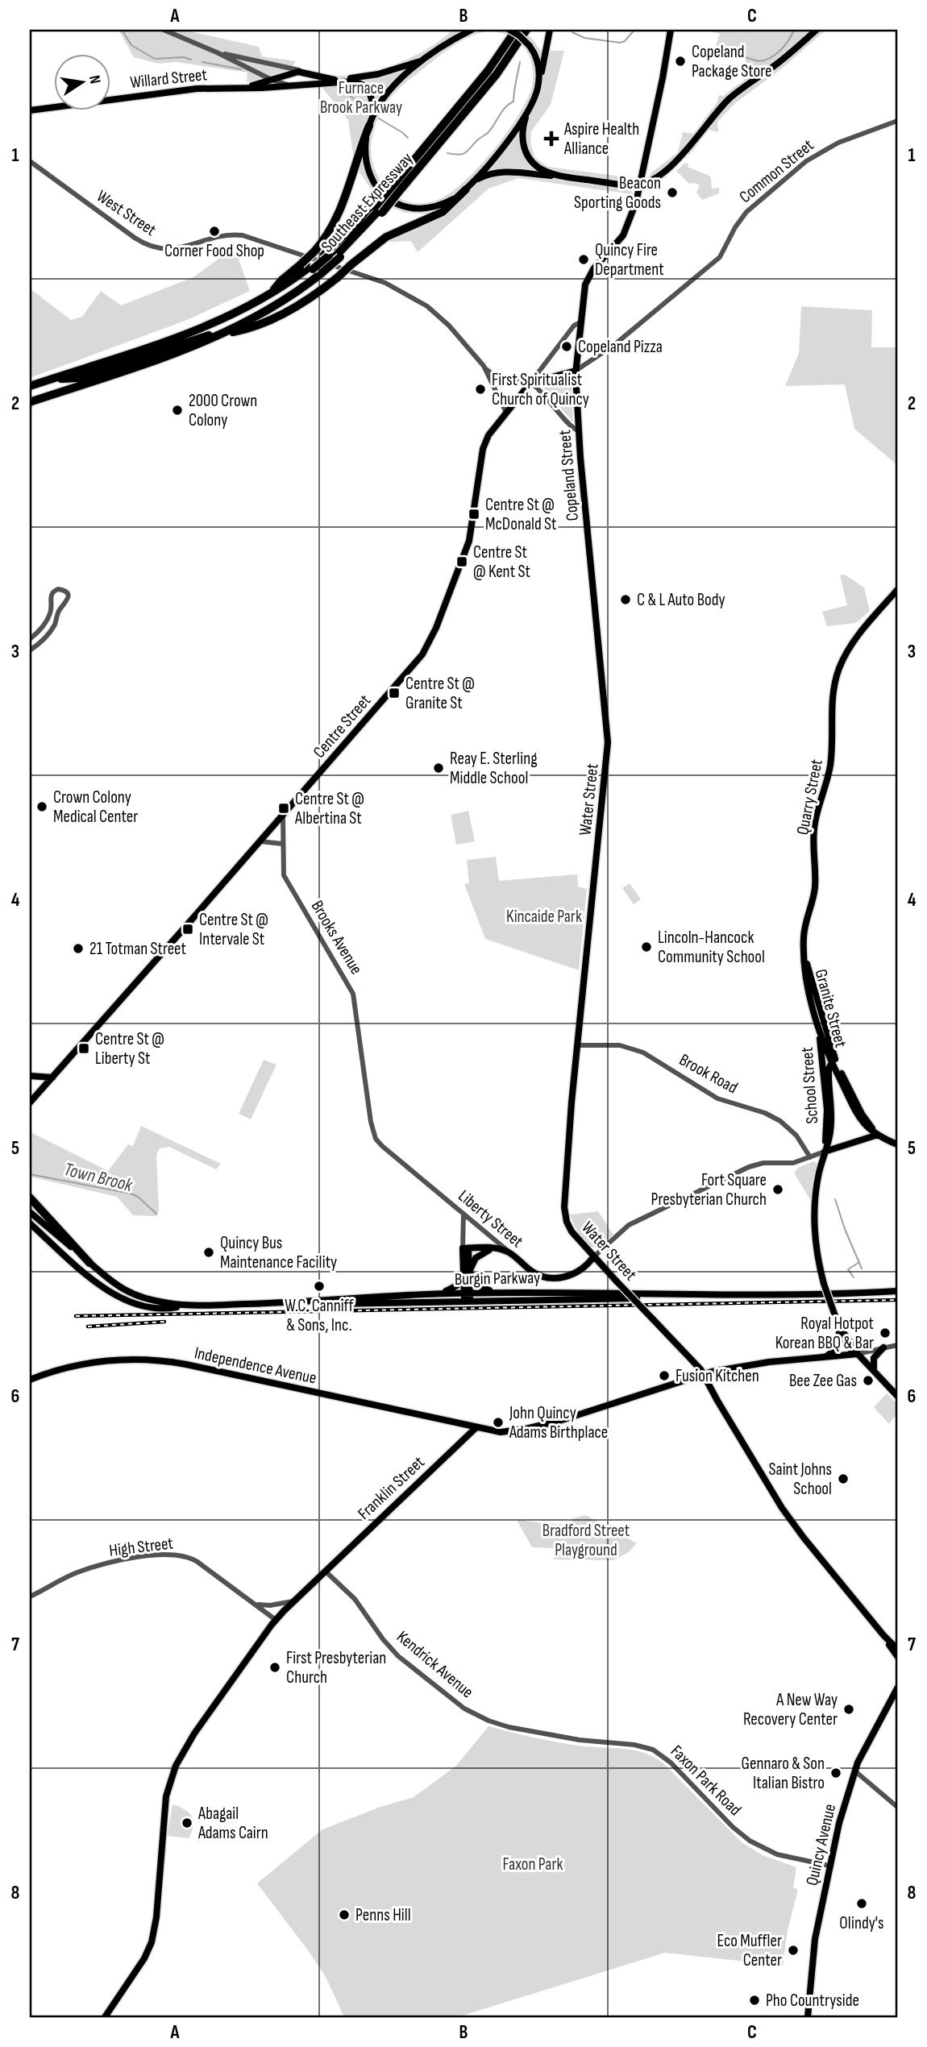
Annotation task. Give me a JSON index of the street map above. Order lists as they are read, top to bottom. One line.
{"streets":{"highway":["Southeast Expressway"],"main road":["Willard Street","Common Street","Copeland Street","Centre Street","Quarry Street","Water Street","Granite Street","School Street","Liberty Street","Burgin Parkway","Independence Avenue","Franklin Street","Quincy Avenue"],"street":["West Street","Brooks Avenue","Brook Road","High Street","Kendrick Avenue","Faxon Park Road"]},"crossings":[["Common Street","West Street"],["Common Street","Copeland Street"],["Common Street","Centre Street"],["West Street","Centre Street"],["Copeland Street","Centre Street"],["Copeland Street","Water Street"],["Centre Street","Brooks Avenue"],["Quarry Street","Granite Street"],["Water Street","Brook Road"],["Water Street","Liberty Street"],["Brooks Avenue","Liberty Street"],["Granite Street","School Street"],["Independence Avenue","Franklin Street"],["Franklin Street","High Street"],["Franklin Street","Kendrick Avenue"],["Kendrick Avenue","Faxon Park Road"],["Faxon Park Road","Quincy Avenue"]],"water":["Town Brook"],"parks":["Furnace Brook Parkway","Kincaide Park","Bradford Street Playground","Faxon Park"],"places":{"other":["Copeland Package Store","Beacon Sporting Goods","Corner Food Shop","Quincy Fire Department","Copeland Pizza","First Spiritualist Church of Quincy","2000 Crown Colony","C & L Auto Body","Reay E. Sterling Middle School","Crown Colony Medical Center","Lincoln-Hancock Community School","21 Totman Street","Fort Square Presbyterian Church","Quincy Bus Maintenance Facility","W.C. Canniff & Sons, Inc.","Royal Hotpot Korean BBQ & Bar","Fusion Kitchen","Bee Zee Gas","John Quincy Adams Birthplace","Saint Johns School","First Presbyterian Church","A New Way Recovery Center","Gennaro & Son Italian Bistro","Abagail Adams Cairn","Olindy's","Penns Hill","Eco Muffler Center","Pho Countryside"],"health":["Aspire Health Alliance"],"transit":["Centre St @ McDonald St","Centre St @ Kent St","Centre St @ Granite St","Centre St @ Albertina St","Centre St @ Intervale St","Centre St @ Liberty St"]},"north":"right","grid":{"columns":["A","B","C"],"rows":["1","2","3","4","5","6","7","8"]}}
